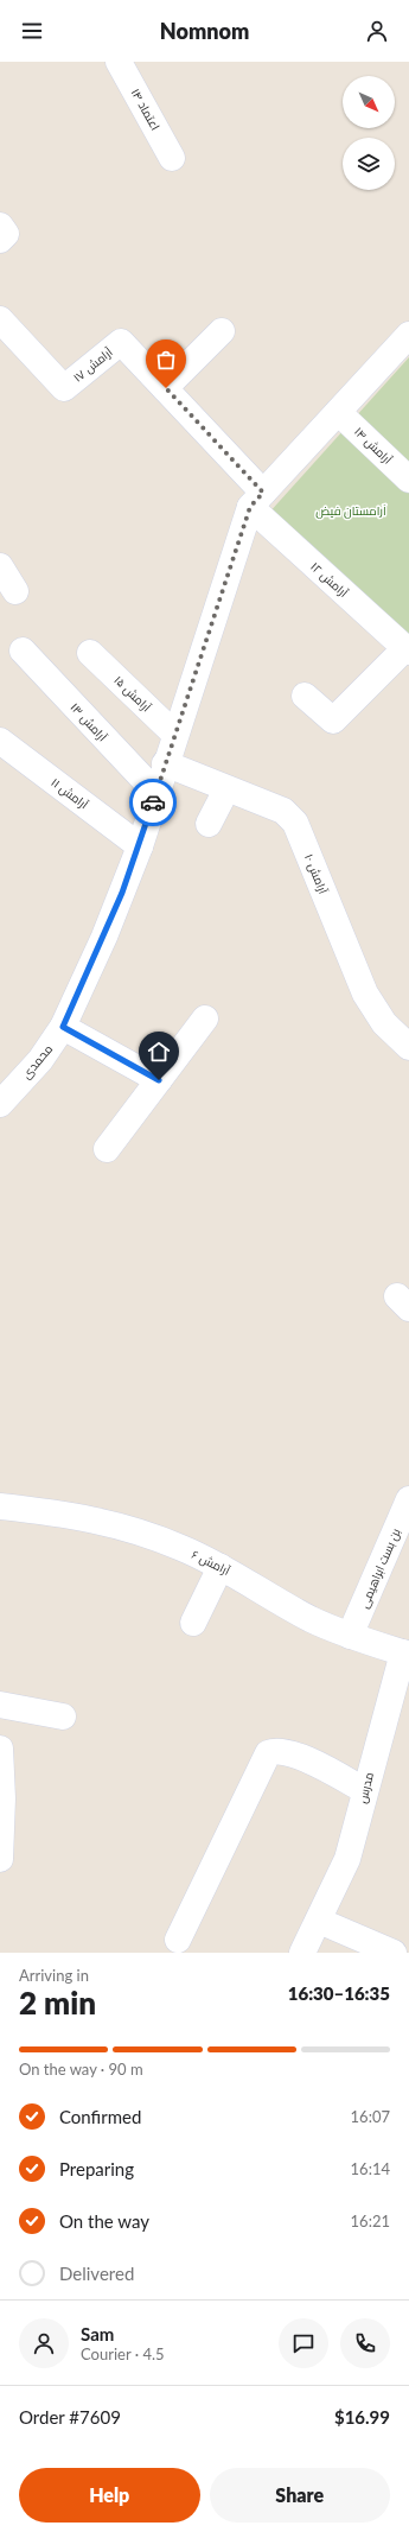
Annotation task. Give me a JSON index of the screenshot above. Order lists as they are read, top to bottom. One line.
{"streets":{"street":["اعتماد ۱۴","آرامش ۱۷","آرامش ۱۴","آرامش ۱۲","آرامش ۱۵","آرامش ۱۳","آرامش ۱۱","آرامش ۱۰","محمدی","آرامش ۶","بن بست ابراهیمی","مدرس"]},"crossings":[["آرامش ۱۷","آرامش ۱۲"],["آرامش ۱۷","محمدی"],["آرامش ۱۲","محمدی"],["آرامش ۱۵","محمدی"],["آرامش ۱۳","محمدی"],["آرامش ۱۱","محمدی"],["آرامش ۱۰","محمدی"],["آرامش ۶","بن بست ابراهیمی"],["آرامش ۶","مدرس"]],"parks":["آرامستان فیض"],"north":"bottom right","page":{"header":"Nomnom","heading":["2 min","Arriving in","16:30–16:35"],"panel":["Sam","Courier · 4.5","Order #7609","$16.99"],"bar":"On the way · 90 m","list":[["Confirmed","16:07"],["Preparing","16:14"],["On the way","16:21"],"Delivered"],"buttons":["Help","Share"]}}
